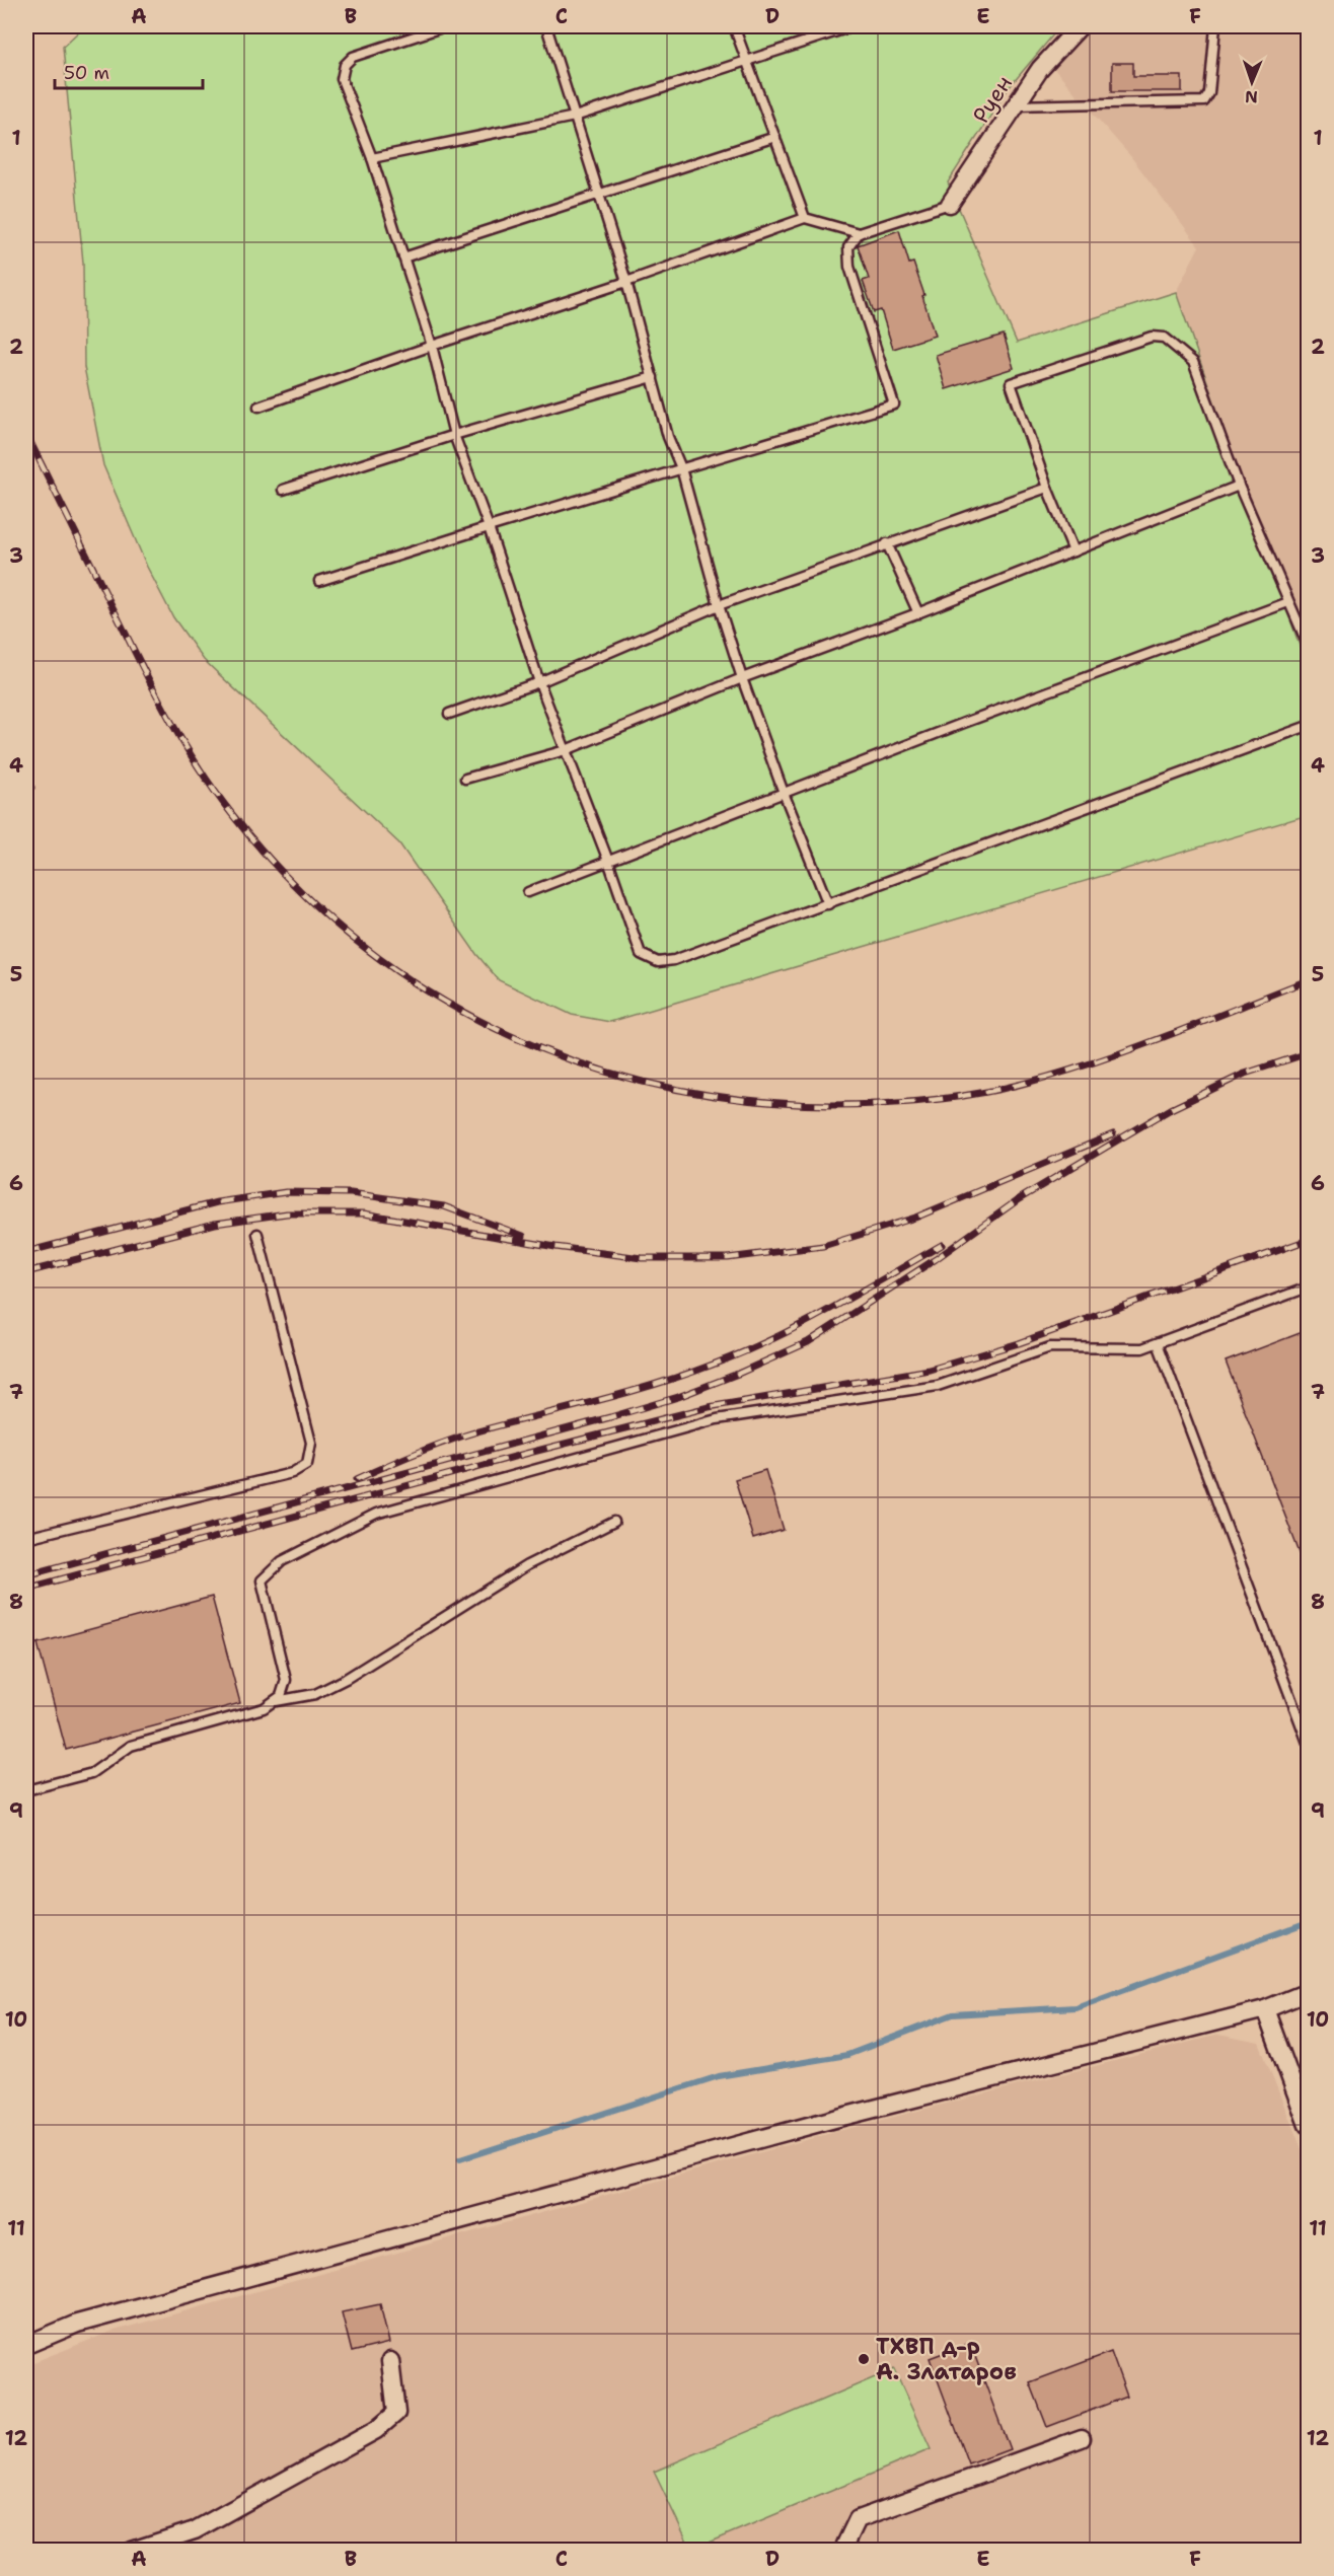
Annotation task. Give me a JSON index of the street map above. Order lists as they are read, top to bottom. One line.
{"streets":{"street":["Руен"]},"places":["ТХВП д-р А. Златаров"],"scale_bar":"50 m","north":"bottom","grid":{"columns":["A","B","C","D","E","F"],"rows":["1","2","3","4","5","6","7","8","9","10","11","12"]}}
